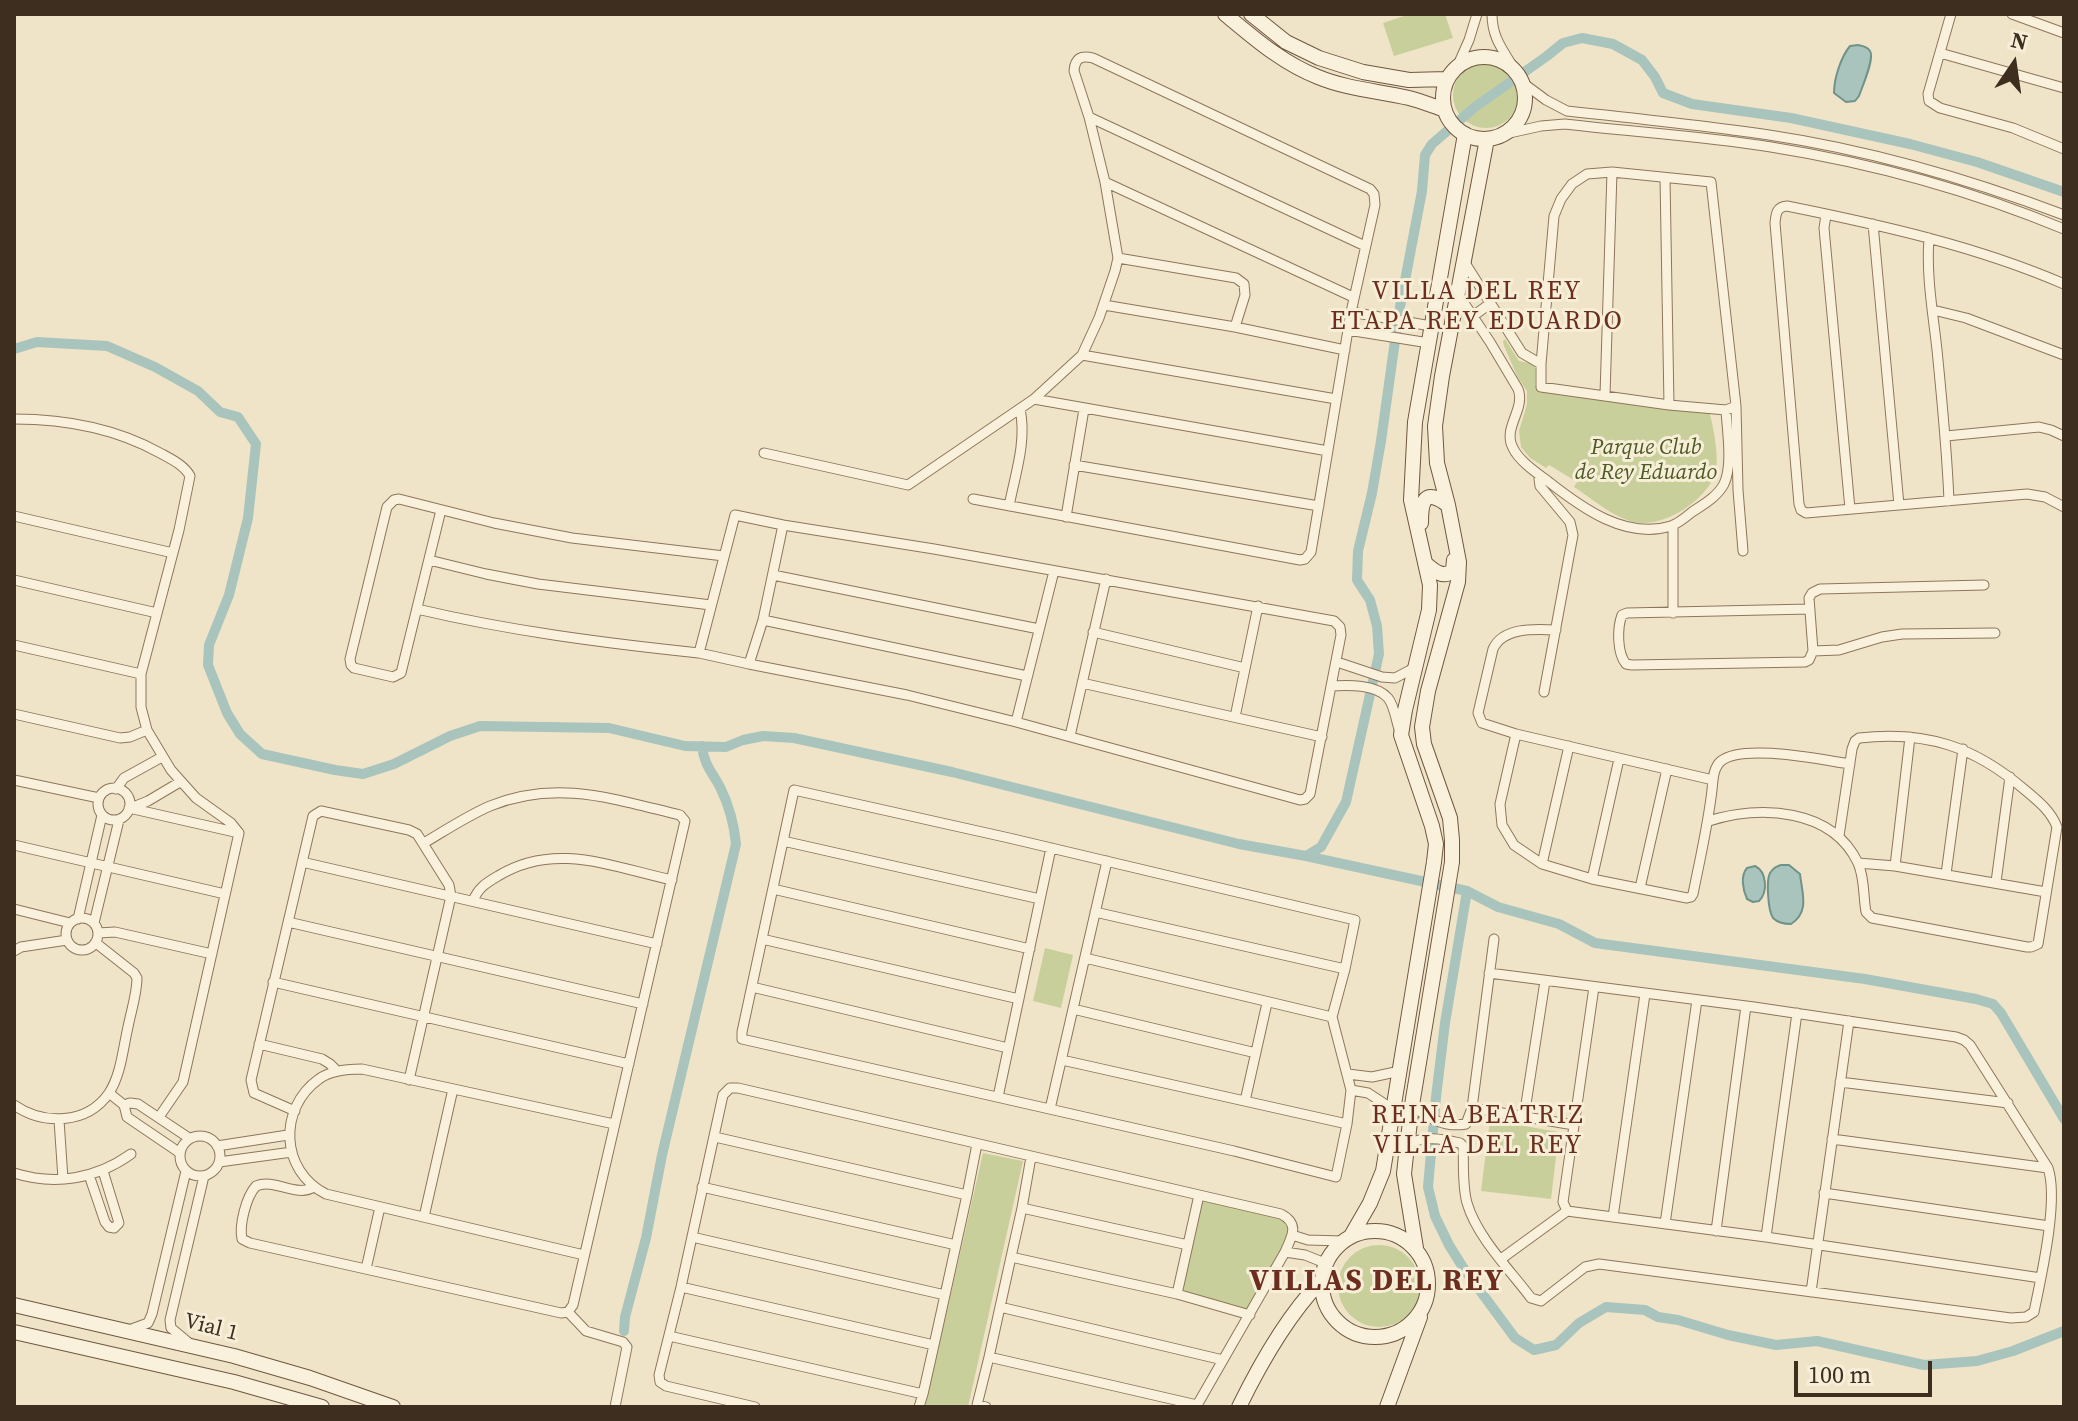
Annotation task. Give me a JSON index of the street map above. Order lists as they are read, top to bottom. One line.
{"streets":{"street":["Vial 1"]},"districts":["VILLA DEL REY ETAPA REY EDUARDO","REINA BEATRIZ VILLA DEL REY","VILLAS DEL REY"],"parks":["Parque Club de Rey Eduardo"],"scale_bar":"100 m","north":"top"}
